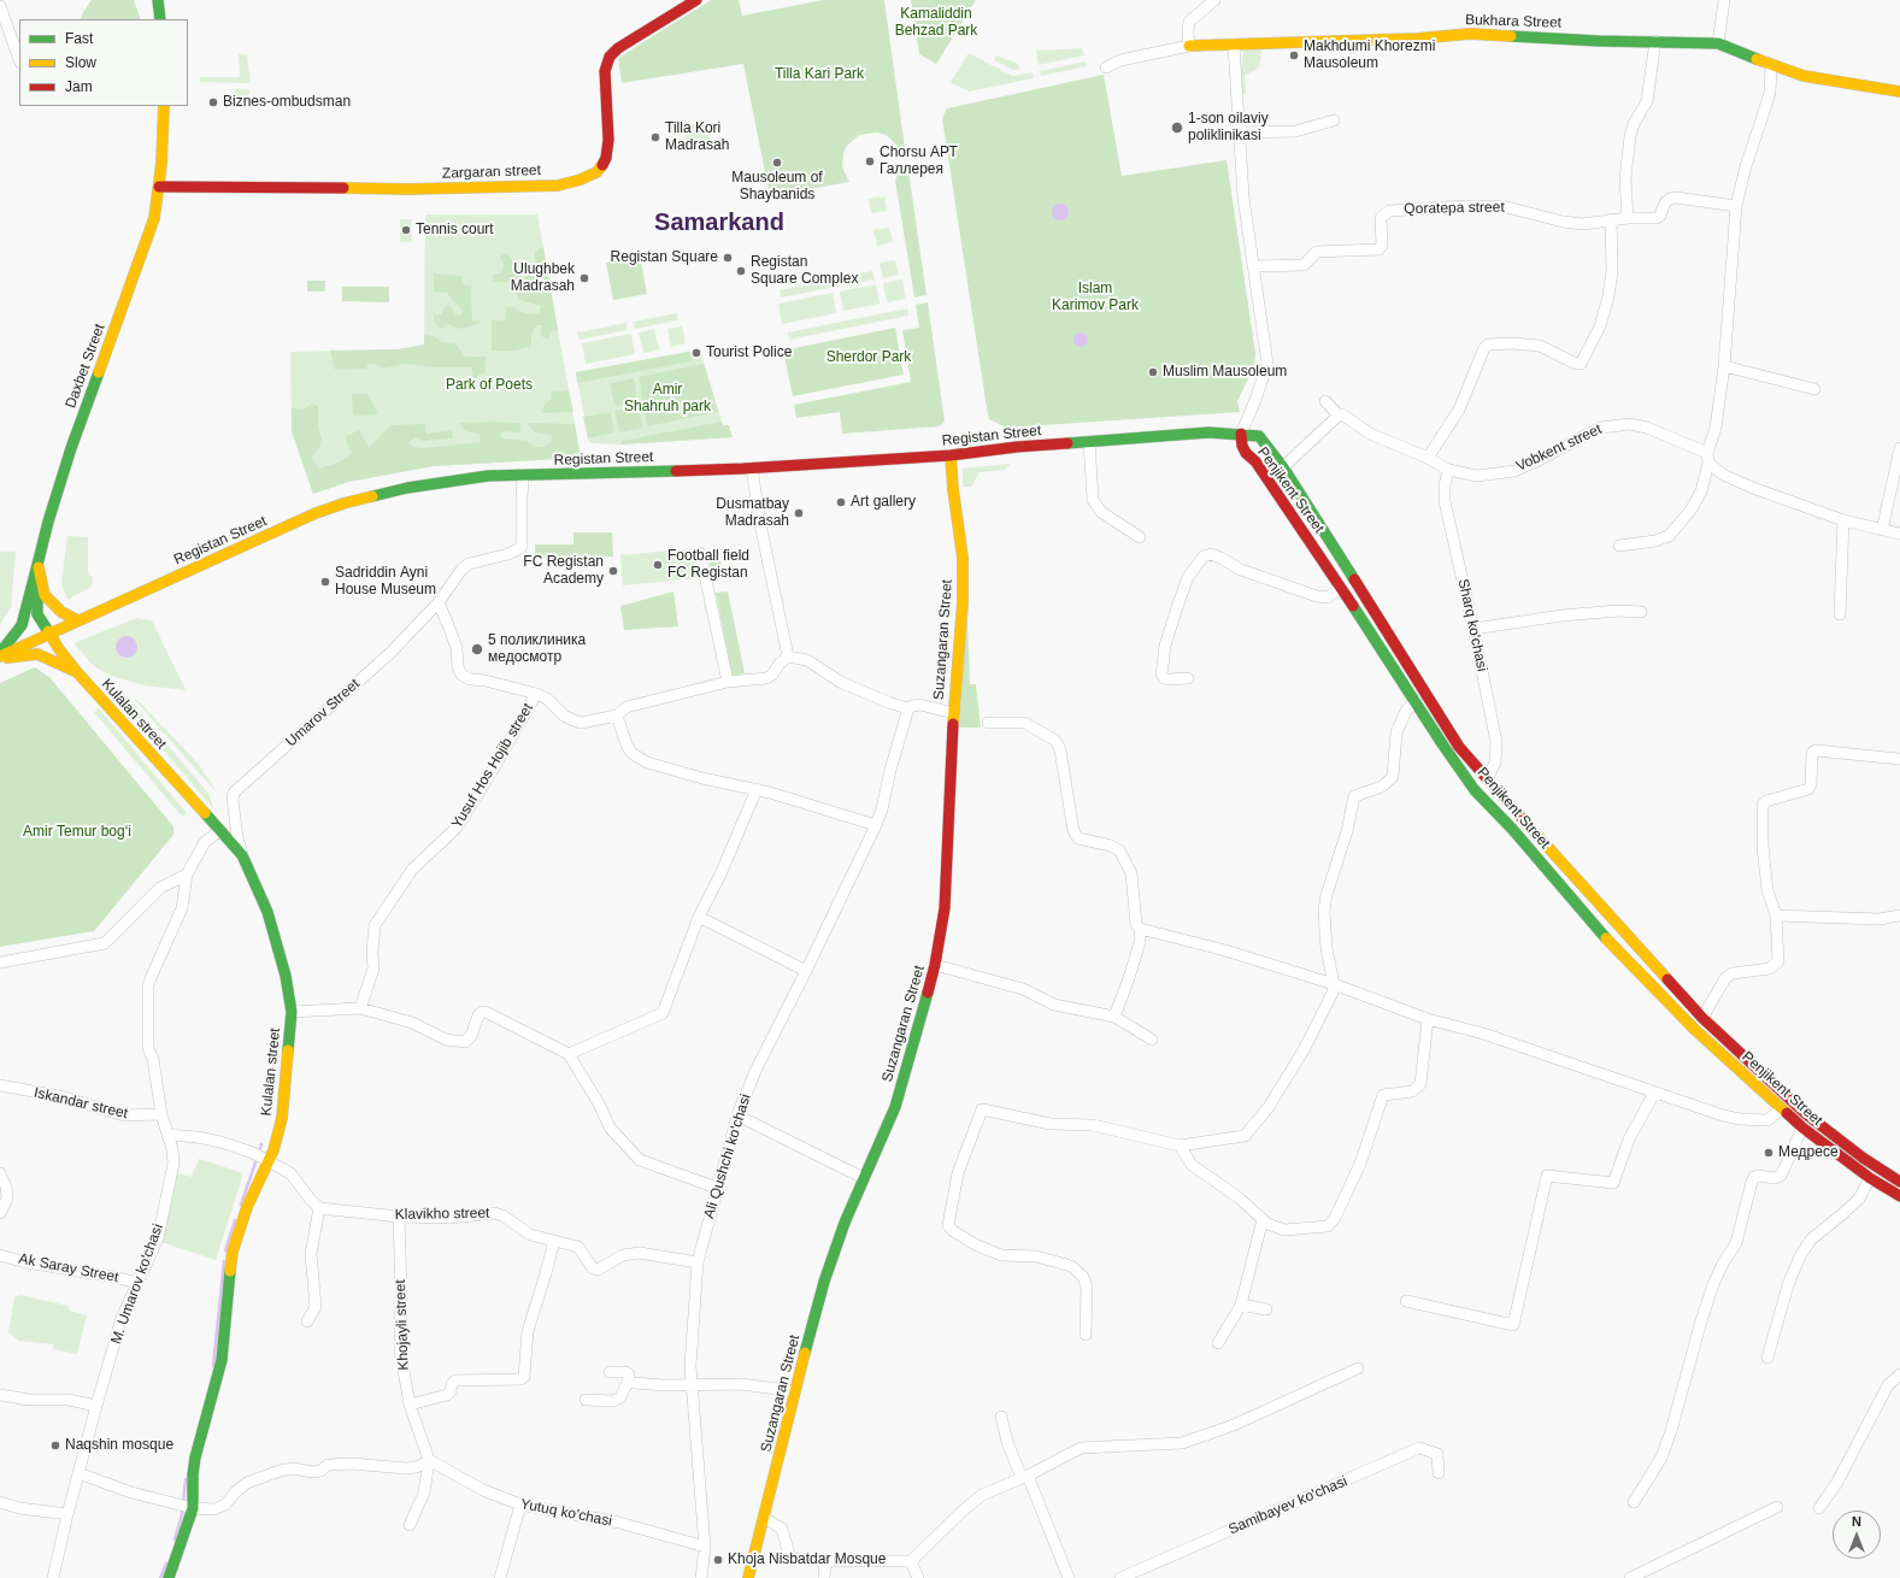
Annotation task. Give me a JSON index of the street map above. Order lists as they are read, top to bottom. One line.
{"streets":{"main road":["Bukhara Street","Zargaran street","Daxbet Street","Registan Street","Penjikent Street","Suzangaran Street","Kulalan street"],"street":["Qoratepa street","Vobkent street","Sharq ko'chasi","Umarov Street","Yusuf Hos Hojib street","Iskandar street","Ali Qushchi ko'chasi","Klavikho street","Ak Saray Street","M. Umarov ko'chasi","Khojayli street","Samibayev ko'chasi","Yutuq ko'chasi"]},"crossings":[["Zargaran street","Daxbet Street"],["Daxbet Street","Registan Street"],["Daxbet Street","Kulalan street"],["Registan Street","Penjikent Street"],["Registan Street","Suzangaran Street"],["Registan Street","Umarov Street"],["Registan Street","Kulalan street"],["Vobkent street","Sharq ko'chasi"],["Penjikent Street","Sharq ko'chasi"],["Umarov Street","Kulalan street"],["Umarov Street","Yusuf Hos Hojib street"],["Kulalan street","M. Umarov ko'chasi"],["Iskandar street","M. Umarov ko'chasi"],["Ali Qushchi ko'chasi","Klavikho street"],["Ali Qushchi ko'chasi","Yutuq ko'chasi"],["Klavikho street","Khojayli street"],["Ak Saray Street","M. Umarov ko'chasi"],["Khojayli street","Yutuq ko'chasi"]],"districts":["Samarkand"],"parks":["Kamaliddin Behzad Park","Tilla Kari Park","Islam Karimov Park","Sherdor Park","Park of Poets","Amir Shahruh park","Amir Temur bog‘i"],"places":["Makhdumi Khorezmi Mausoleum","Biznes-ombudsman","1-son oilaviy poliklinikasi","Tillа Kоri Madrasah","Chorsu АРТ Галлерея","Mausoleum of Shaybanids","Tennis court","Registan Square","Registan Square Complex","Ulughbek Madrasah","Tourist Police","Muslim Mausoleum","Art gallery","Dusmatbay Madrasah","Football field FC Registan","FC Registan Academy","Sadriddin Ayni House Museum","5 поликлиника медосмотр","Медресе","Naqshin mosque","Khoja Nisbatdar Mosque"],"legend":["Fast","Slow","Jam"],"north":"top"}
